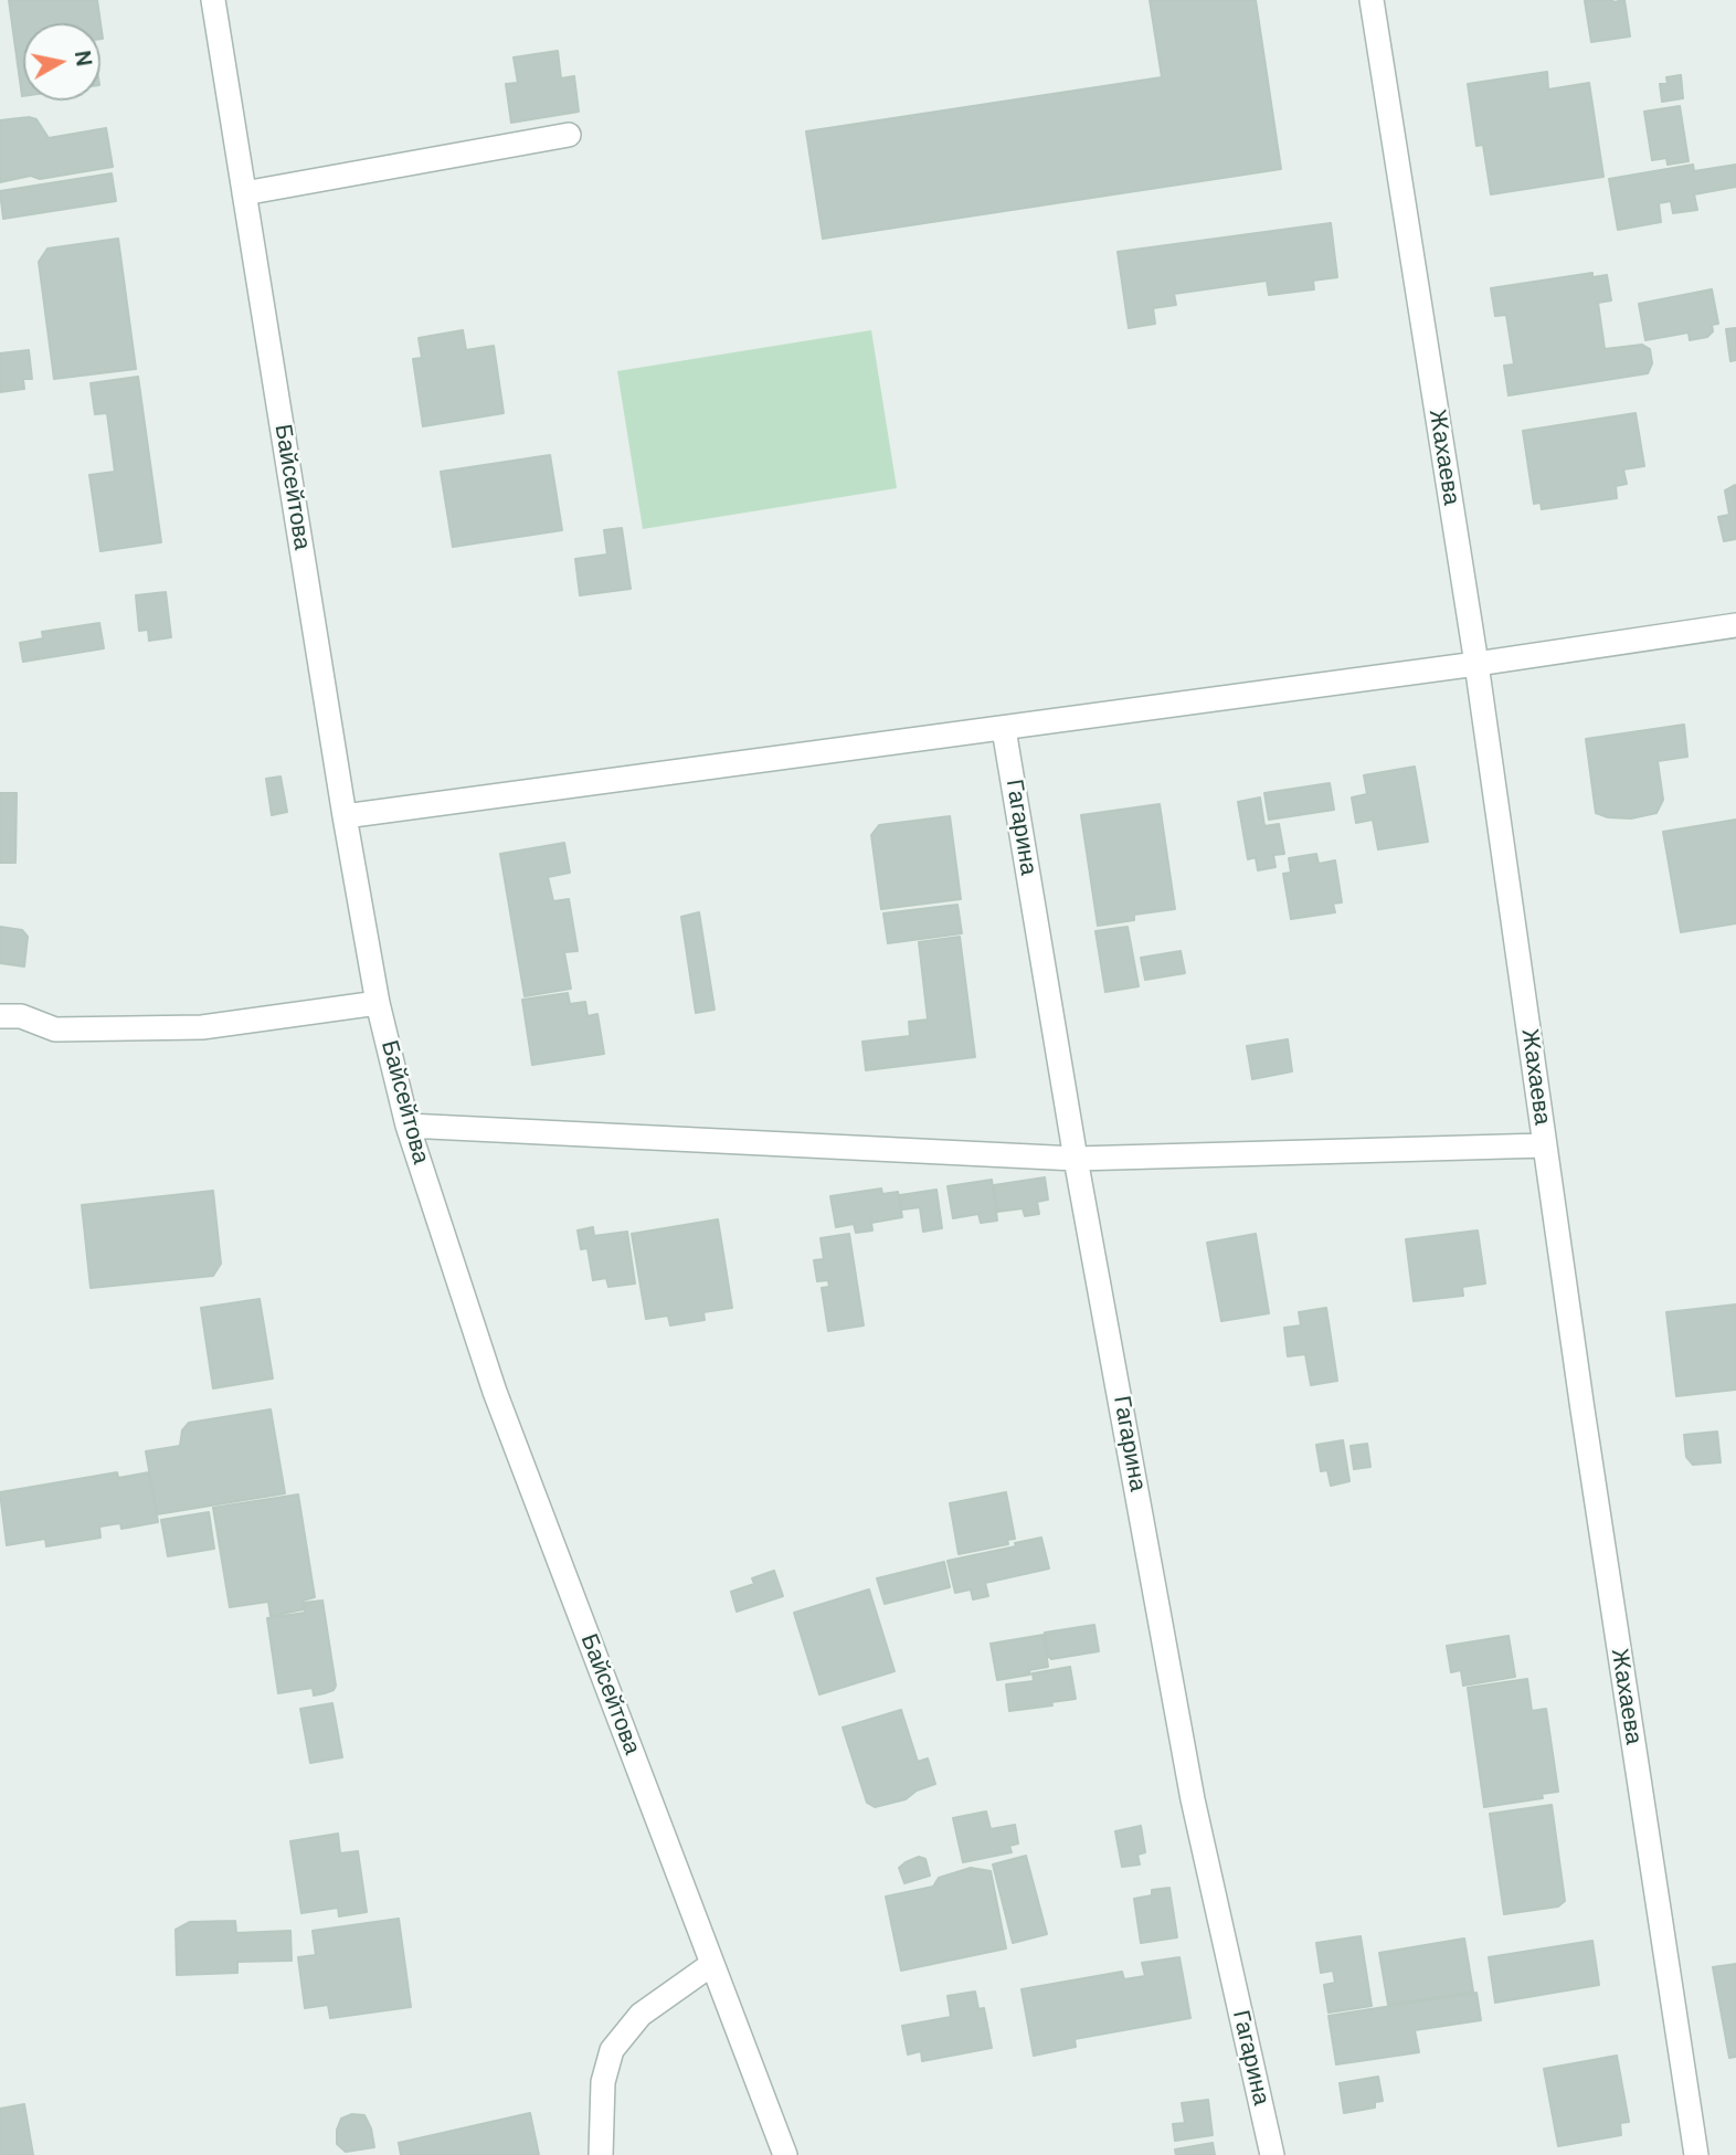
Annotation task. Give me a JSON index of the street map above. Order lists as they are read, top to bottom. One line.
{"streets":{"street":["Жахаева","Байсейтова","Гагарина"]},"north":"right"}
